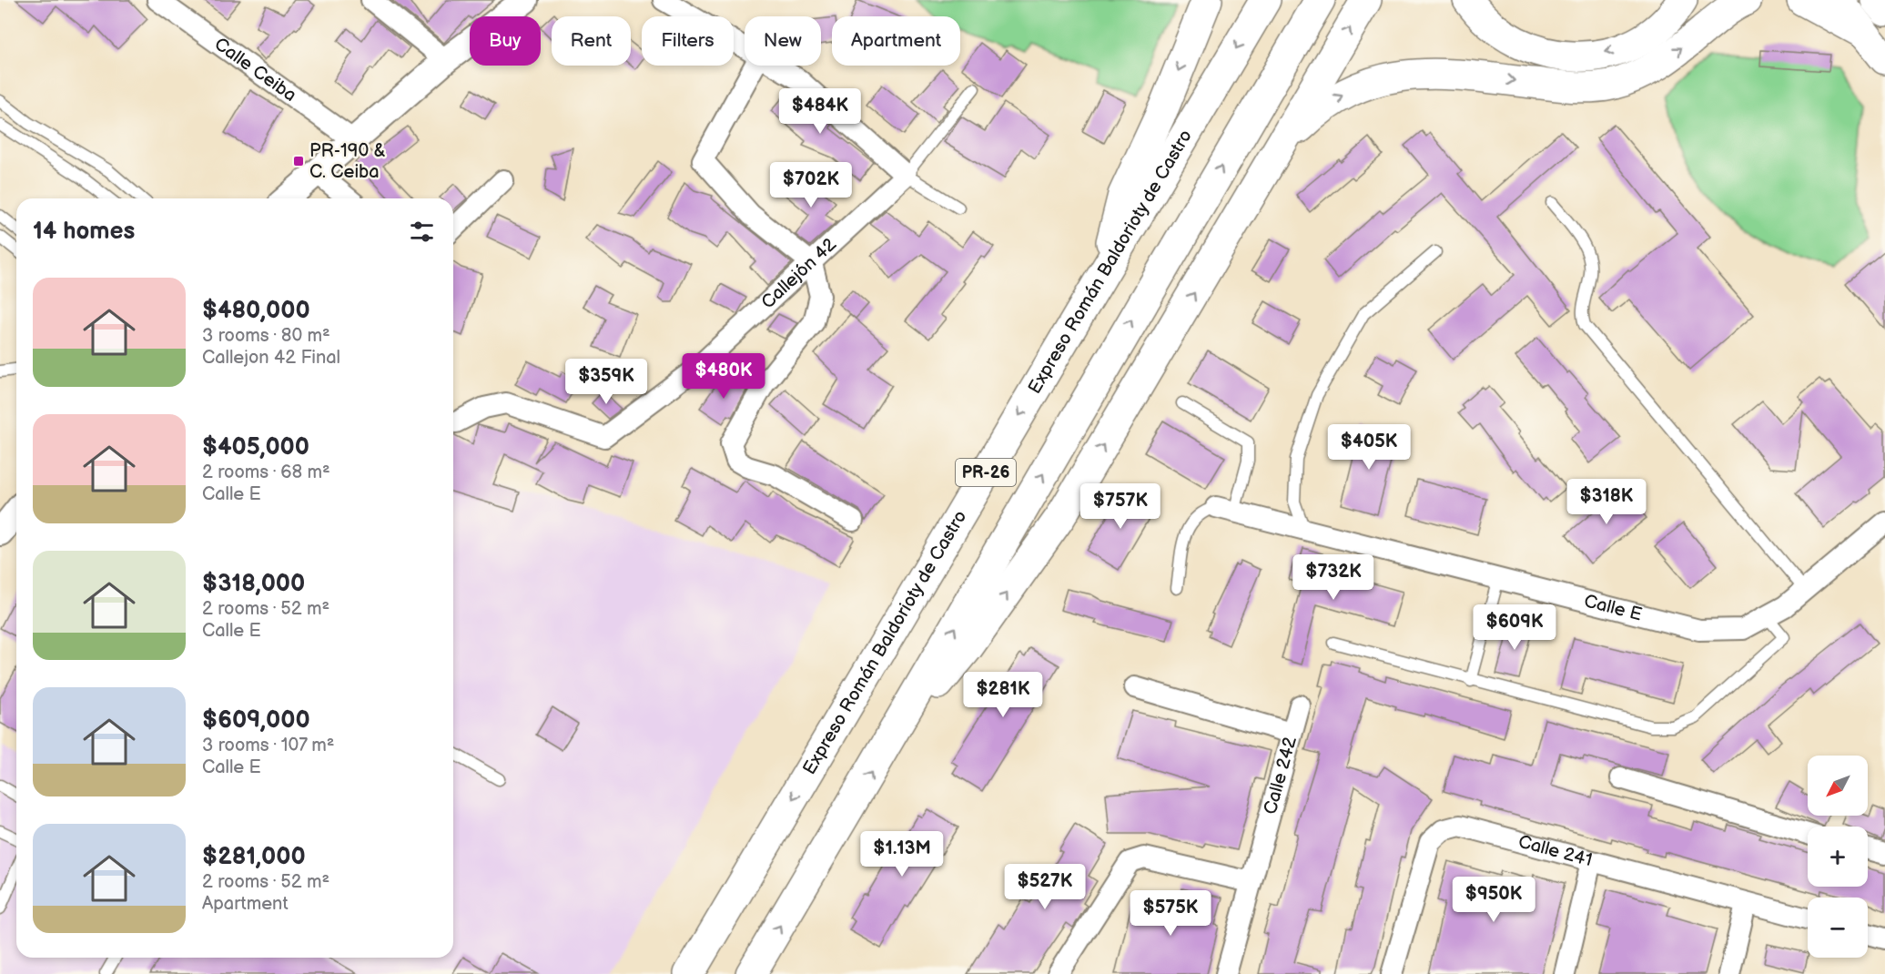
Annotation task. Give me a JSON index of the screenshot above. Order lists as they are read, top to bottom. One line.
{"streets":{"main road":["Expreso Román Baldorioty de Castro","PR-26"],"street":["Calle Ceiba","Callejón 42","Calle E","Calle 242","Calle 241"]},"places":{"transit":["PR-190 & C. Ceiba"]},"north":"bottom left","page":{"chip":["Buy","Rent","Filters","New","Apartment"],"price":["$484K","$702K","$480K","$359K","$405K","$318K","$757K","$732K","$609K","$281K","$1.13M","$527K","$950K","$575K"],"heading":"14 homes","list":[{"name":"$480,000","note":"3 rooms · 80 m² · Callejon 42 Final"},{"name":"$405,000","note":"2 rooms · 68 m² · Calle E"},{"name":"$318,000","note":"2 rooms · 52 m² · Calle E"},{"name":"$609,000","note":"3 rooms · 107 m² · Calle E"},{"name":"$281,000","note":"2 rooms · 52 m² · Apartment"}],"map_buttons":["+","−"]}}
